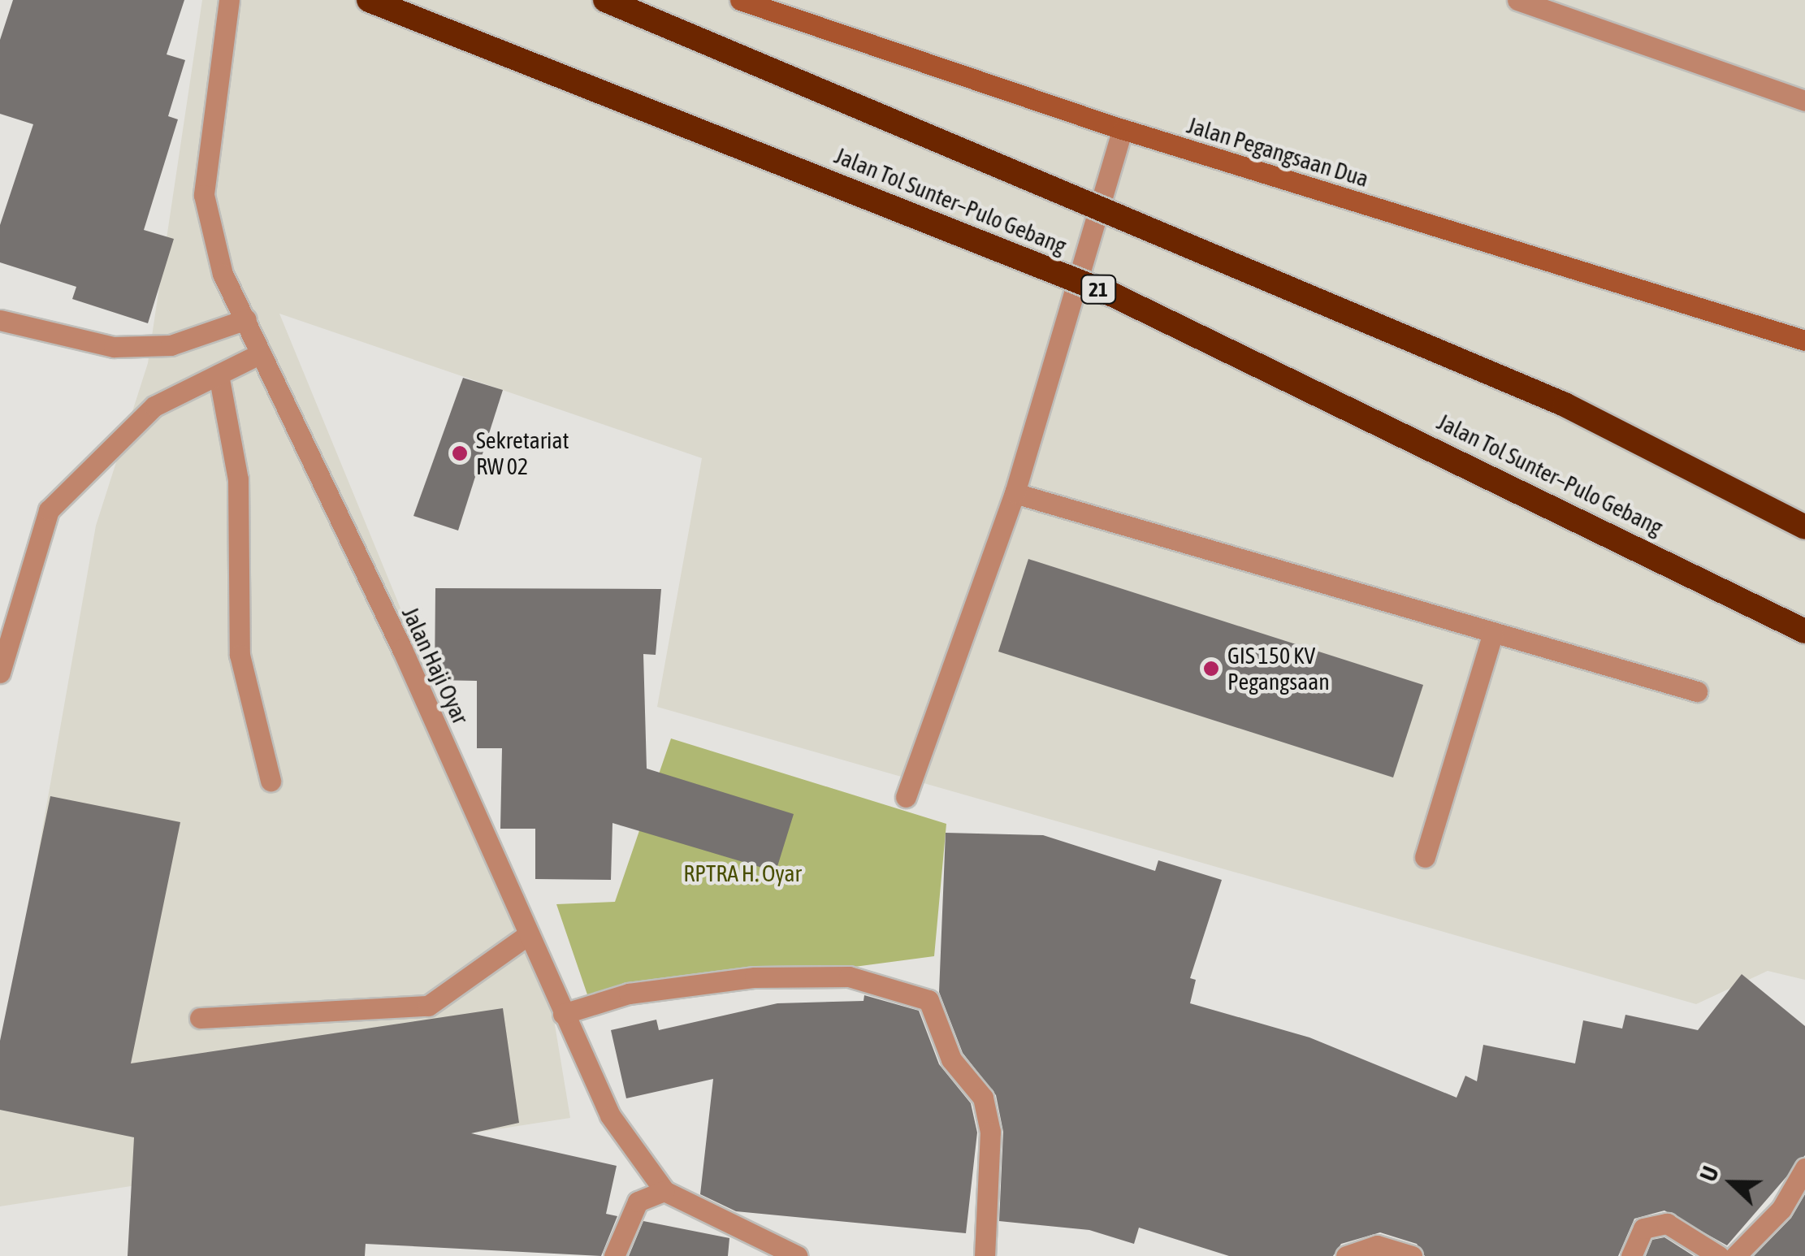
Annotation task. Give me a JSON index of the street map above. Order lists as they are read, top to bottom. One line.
{"streets":{"highway":["Jalan Tol Sunter–Pulo Gebang","21"],"main road":["Jalan Pegangsaan Dua"],"street":["Jalan Haji Oyar"]},"parks":["RPTRA H. Oyar"],"places":["Sekretariat RW 02","GIS 150 KV Pegangsaan"],"north":"left"}
